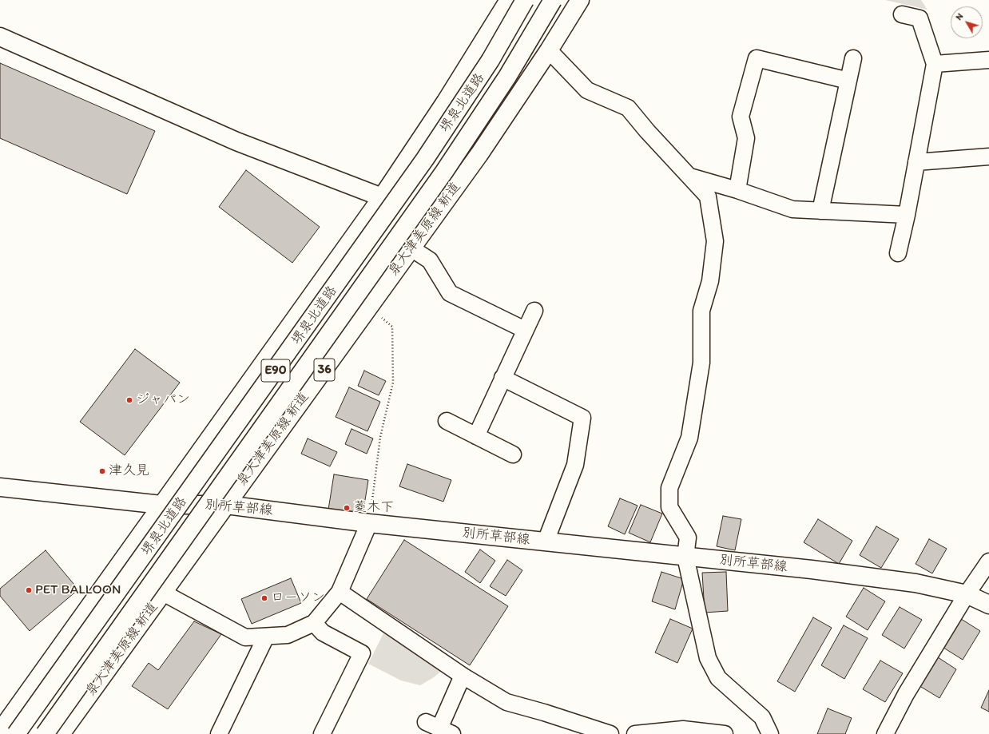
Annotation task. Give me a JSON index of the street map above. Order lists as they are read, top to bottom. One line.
{"streets":{"main road":["堺泉北道路","泉大津美原線 新道","36","E90","別所草部線"]},"crossings":[["泉大津美原線 新道","別所草部線"]],"places":["ジャパン","津久見","菱木下","PET BALLOON","ローソン"],"north":"top left"}
